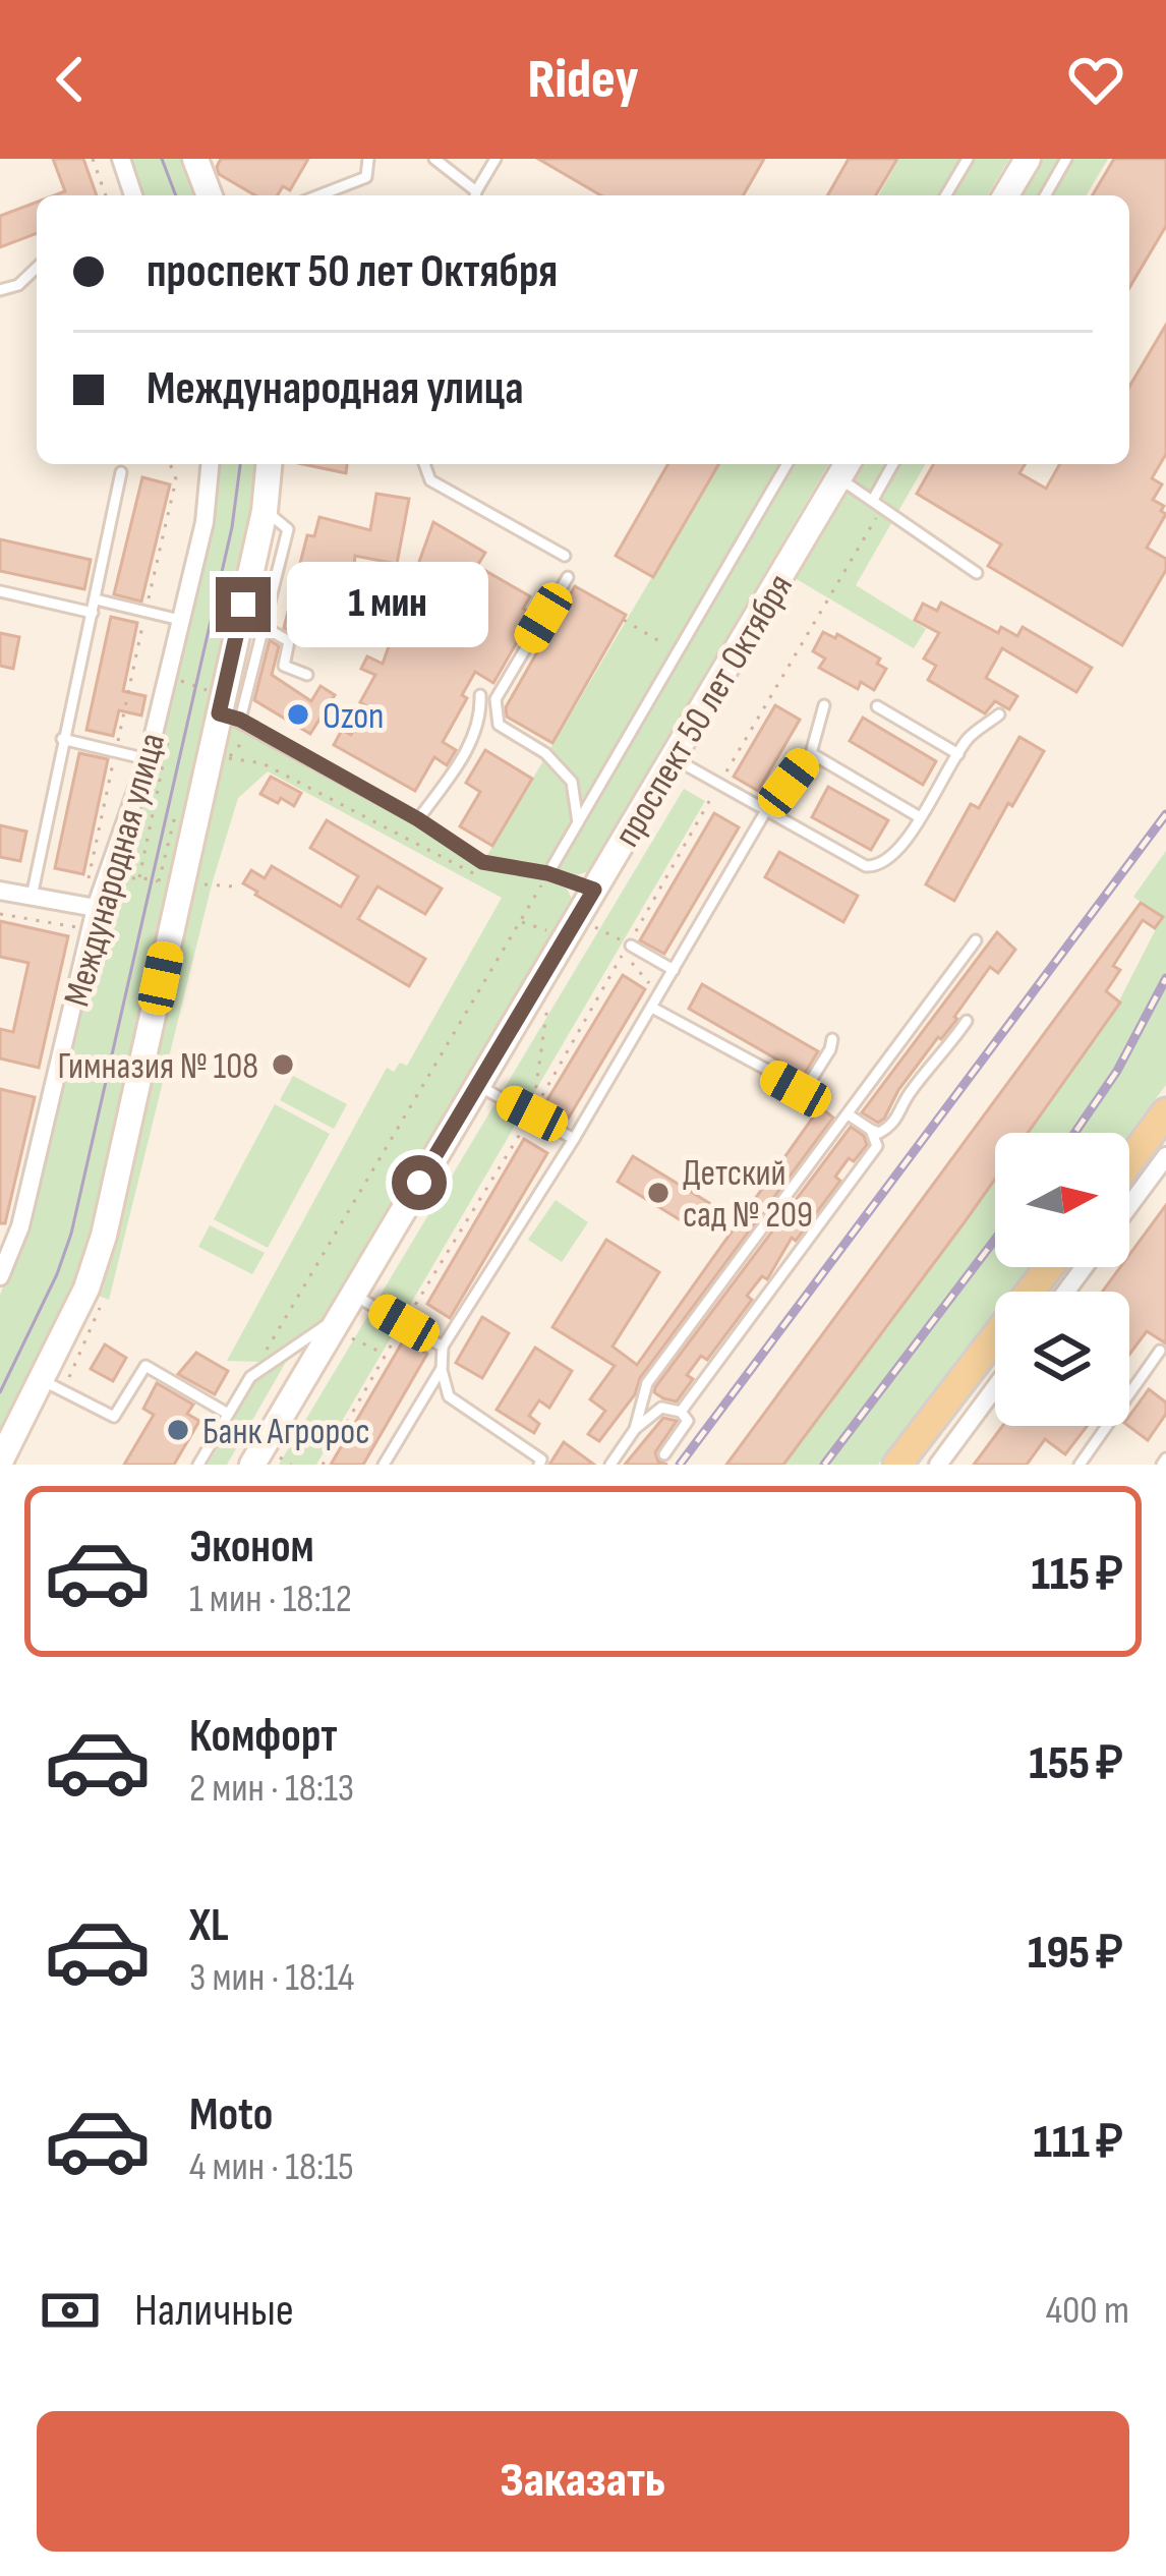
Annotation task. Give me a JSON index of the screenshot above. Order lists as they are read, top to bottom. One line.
{"streets":{"main road":["проспект 50 лет Октября","Международная улица"]},"places":["Ozon","Гимназия № 108","Детский сад № 209","Банк Агророс"],"north":"right","page":{"header":"Ridey","banner":["проспект 50 лет Октября","Международная улица"],"bubble":"1 мин","list":[{"name":"Эконом","note":"1 мин · 18:12","value":"115 ₽"},{"name":"Комфорт","note":"2 мин · 18:13","value":"155 ₽"},{"name":"XL","note":"3 мин · 18:14","value":"195 ₽"},{"name":"Moto","note":"4 мин · 18:15","value":"111 ₽"}],"pay":["Наличные","400 m"],"buttons":"Заказать"}}
